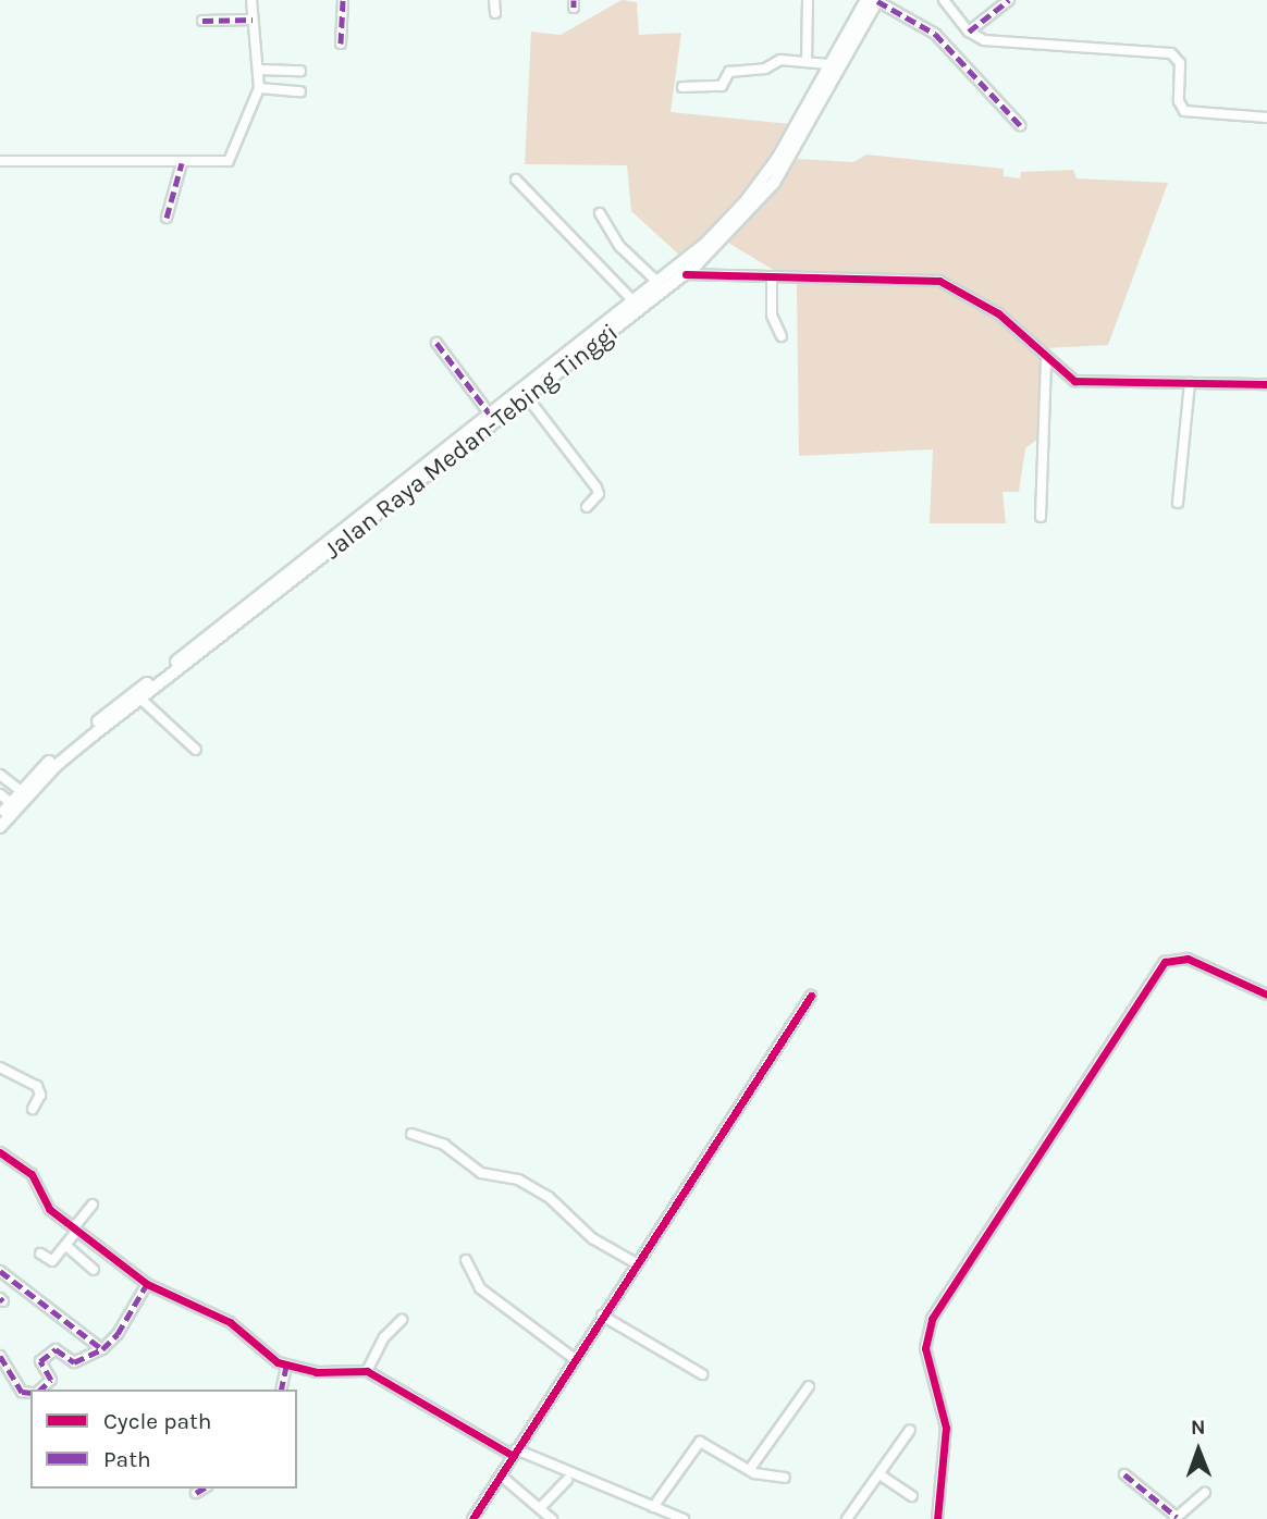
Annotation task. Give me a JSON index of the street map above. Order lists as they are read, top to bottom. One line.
{"streets":{"highway":["Jalan Raya Medan-Tebing Tinggi"]},"legend":["Cycle path","Path"],"north":"top"}
